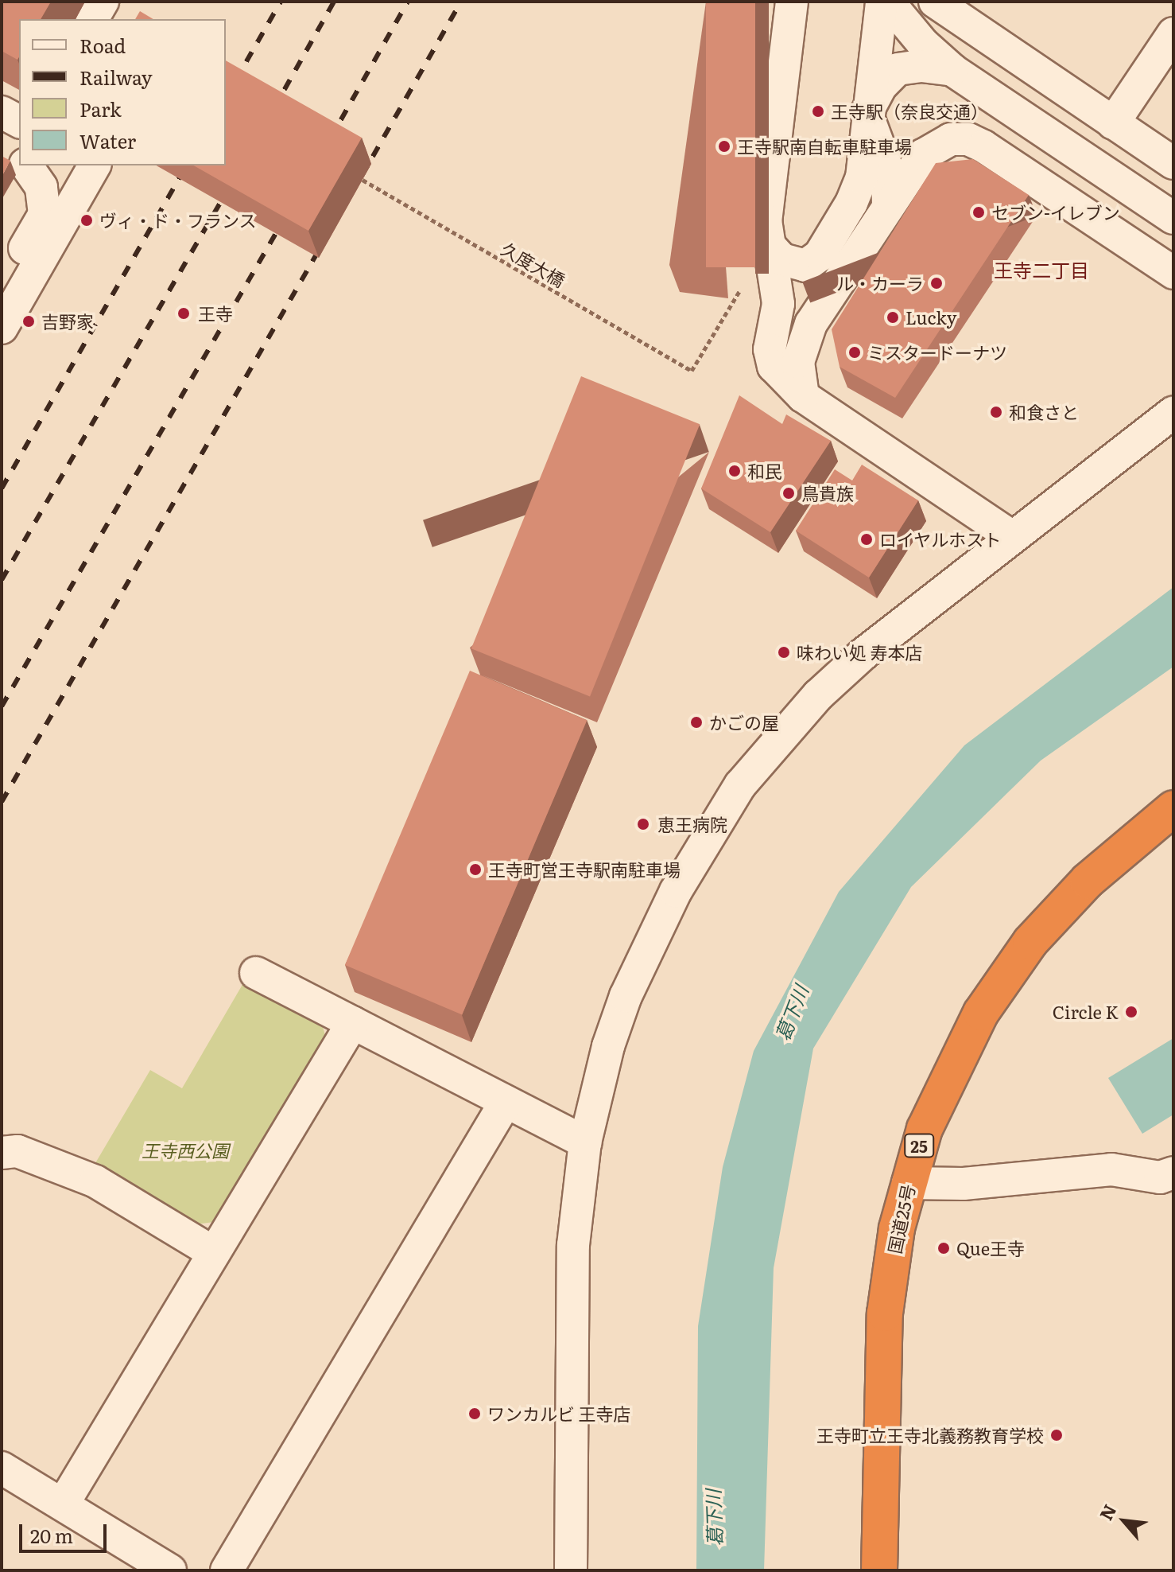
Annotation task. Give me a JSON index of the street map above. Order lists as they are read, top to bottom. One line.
{"streets":{"highway":["25","国道25号"],"path":["久度大橋"]},"districts":["王寺二丁目"],"water":["葛下川"],"parks":["王寺西公園"],"places":["王寺駅（奈良交通）","王寺駅南自転車駐車場","セブン-イレブン","ヴィ・ド・フランス","ル・カーラ","王寺","Lucky","吉野家","ミスタードーナツ","和食さと","和民","鳥貴族","ロイヤルホスト","味わい処 寿本店","かごの屋","恵王病院","王寺町営王寺駅南駐車場","Circle K","Que王寺","ワンカルビ 王寺店","王寺町立王寺北義務教育学校"],"legend":["Road","Railway","Park","Water"],"scale_bar":"20 m","north":"top left"}
